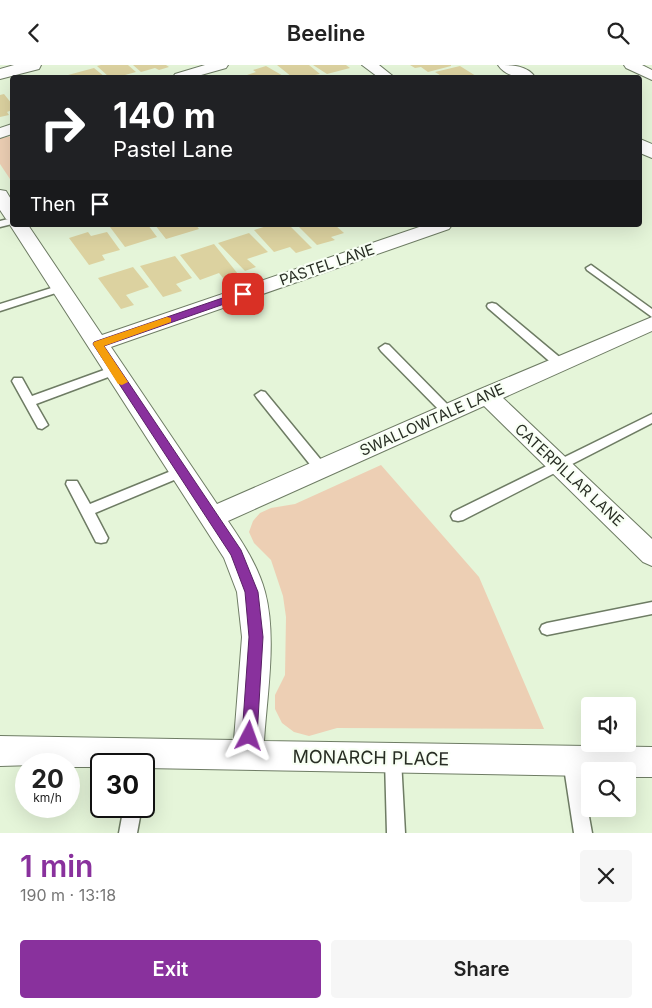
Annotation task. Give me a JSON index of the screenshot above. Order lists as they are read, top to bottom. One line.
{"streets":{"street":["PASTEL LANE","SWALLOWTALE LANE","CATERPILLAR LANE","MONARCH PLACE"]},"crossings":[["SWALLOWTALE LANE","CATERPILLAR LANE"]],"page":{"header":"Beeline","turn":["140 m","Pastel Lane"],"then":"Then","speed":"20 km/h","limit":"30","heading":["1 min","190 m · 13:18"],"buttons":["Exit","Share"]}}
